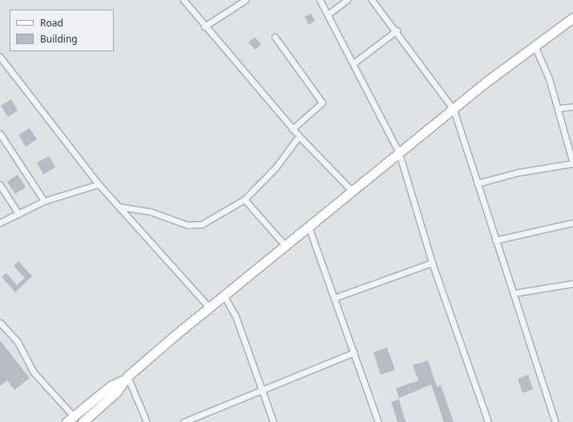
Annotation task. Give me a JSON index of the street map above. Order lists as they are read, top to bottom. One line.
{"legend":["Road","Building"]}
